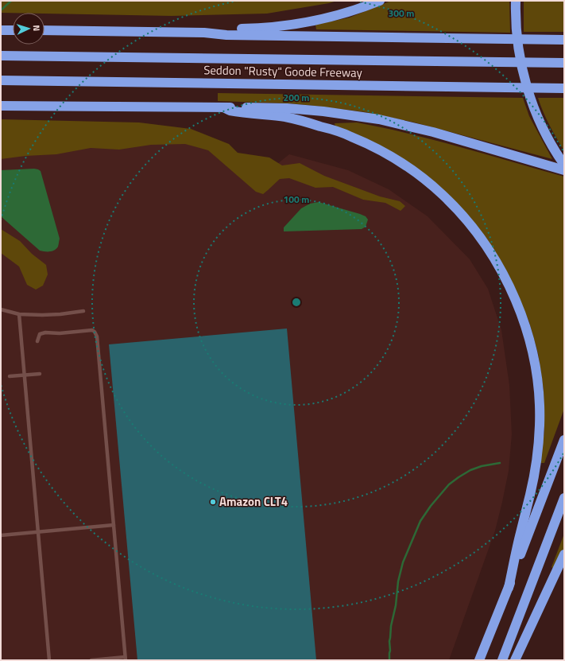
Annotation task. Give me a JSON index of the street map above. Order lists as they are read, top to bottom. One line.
{"streets":{"highway":["Seddon \"Rusty\" Goode Freeway"]},"places":["Amazon CLT4"],"north":"right","rings":["300 m","200 m","100 m"]}
